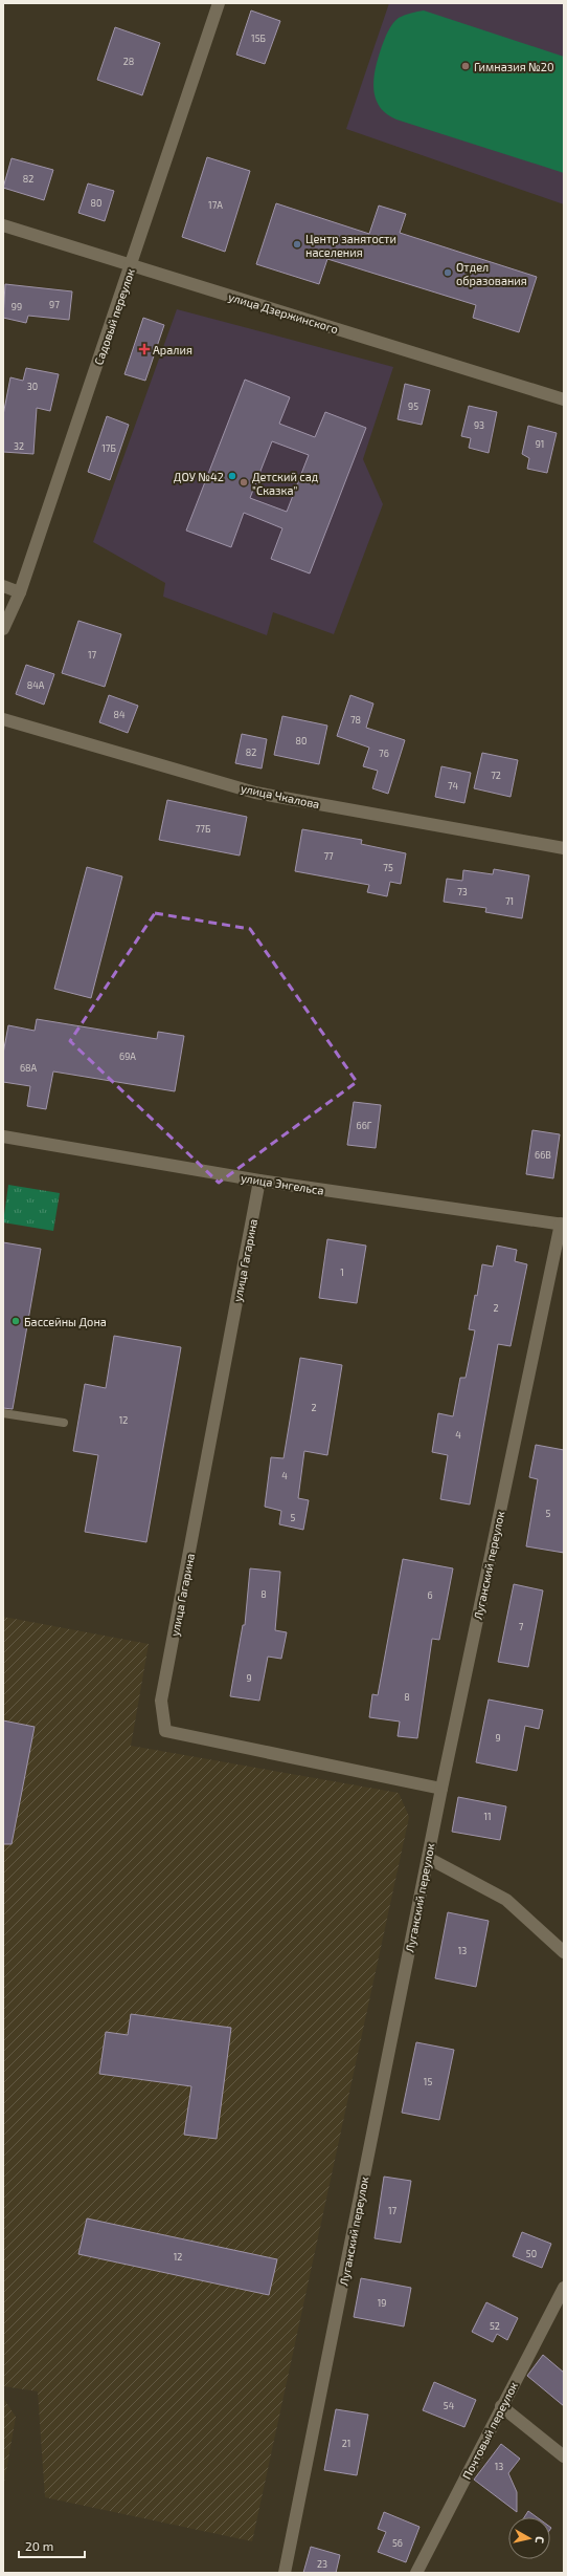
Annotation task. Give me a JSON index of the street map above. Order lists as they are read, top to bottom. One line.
{"streets":{"street":["улица Дзержинского","Садовый переулок","улица Чкалова","улица Энгельса","улица Гагарина","Луганский переулок","Почтовый переулок"]},"crossings":[["улица Дзержинского","Садовый переулок"],["улица Энгельса","улица Гагарина"],["улица Энгельса","Луганский переулок"],["улица Гагарина","Луганский переулок"]],"places":{"other":["Гимназия №20","Центр занятости населения","Отдел образования","ДОУ №42","Детский сад \"Сказка\"","Бассейны Дона"],"health":["Аралия"]},"house_numbers":["15Б","28","82","80","17А","97","99","30","95","93","91","32","17Б","17","84А","84","78","80","82","76","72","74","77Б","77","75","73","71","69А","68А","66Г","66В","1","2","2","12","4","4","5","5","8","6","7","9","8","9","11","13","15","17","50","12","19","52","54","21","13","56","23"],"scale_bar":"20 m","north":"right"}
